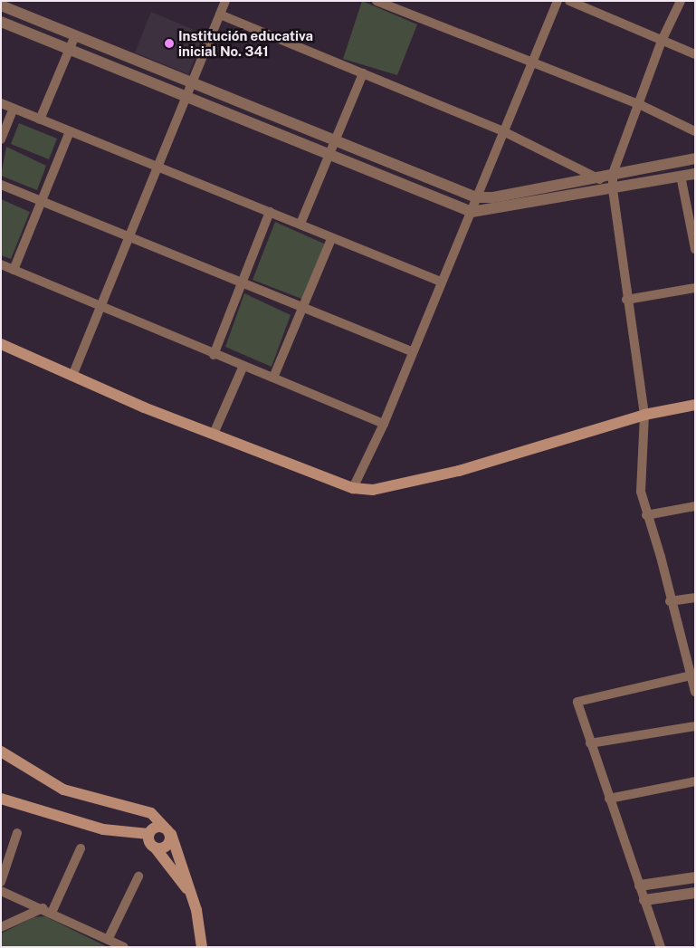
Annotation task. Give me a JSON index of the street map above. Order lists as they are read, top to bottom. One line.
{"places":["Institución educativa inicial No. 341"]}
